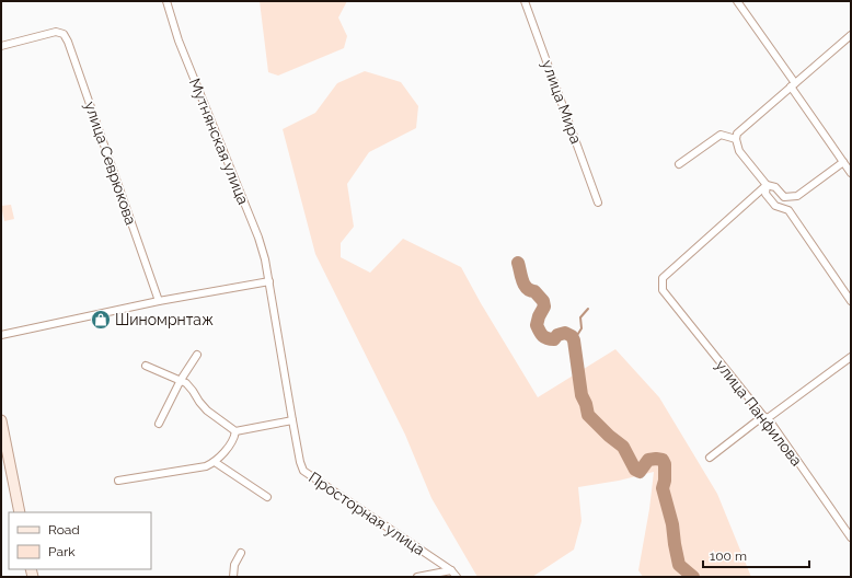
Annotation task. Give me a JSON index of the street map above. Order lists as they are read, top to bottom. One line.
{"streets":{"street":["улица Мира","Мутнянская улица","улица Севрюкова","улица Панфилова","Просторная улица"]},"crossings":[["Мутнянская улица","Просторная улица"]],"places":{"shop":["Шиномрнтаж"]},"legend":["Road","Park"],"scale_bar":"100 m"}
